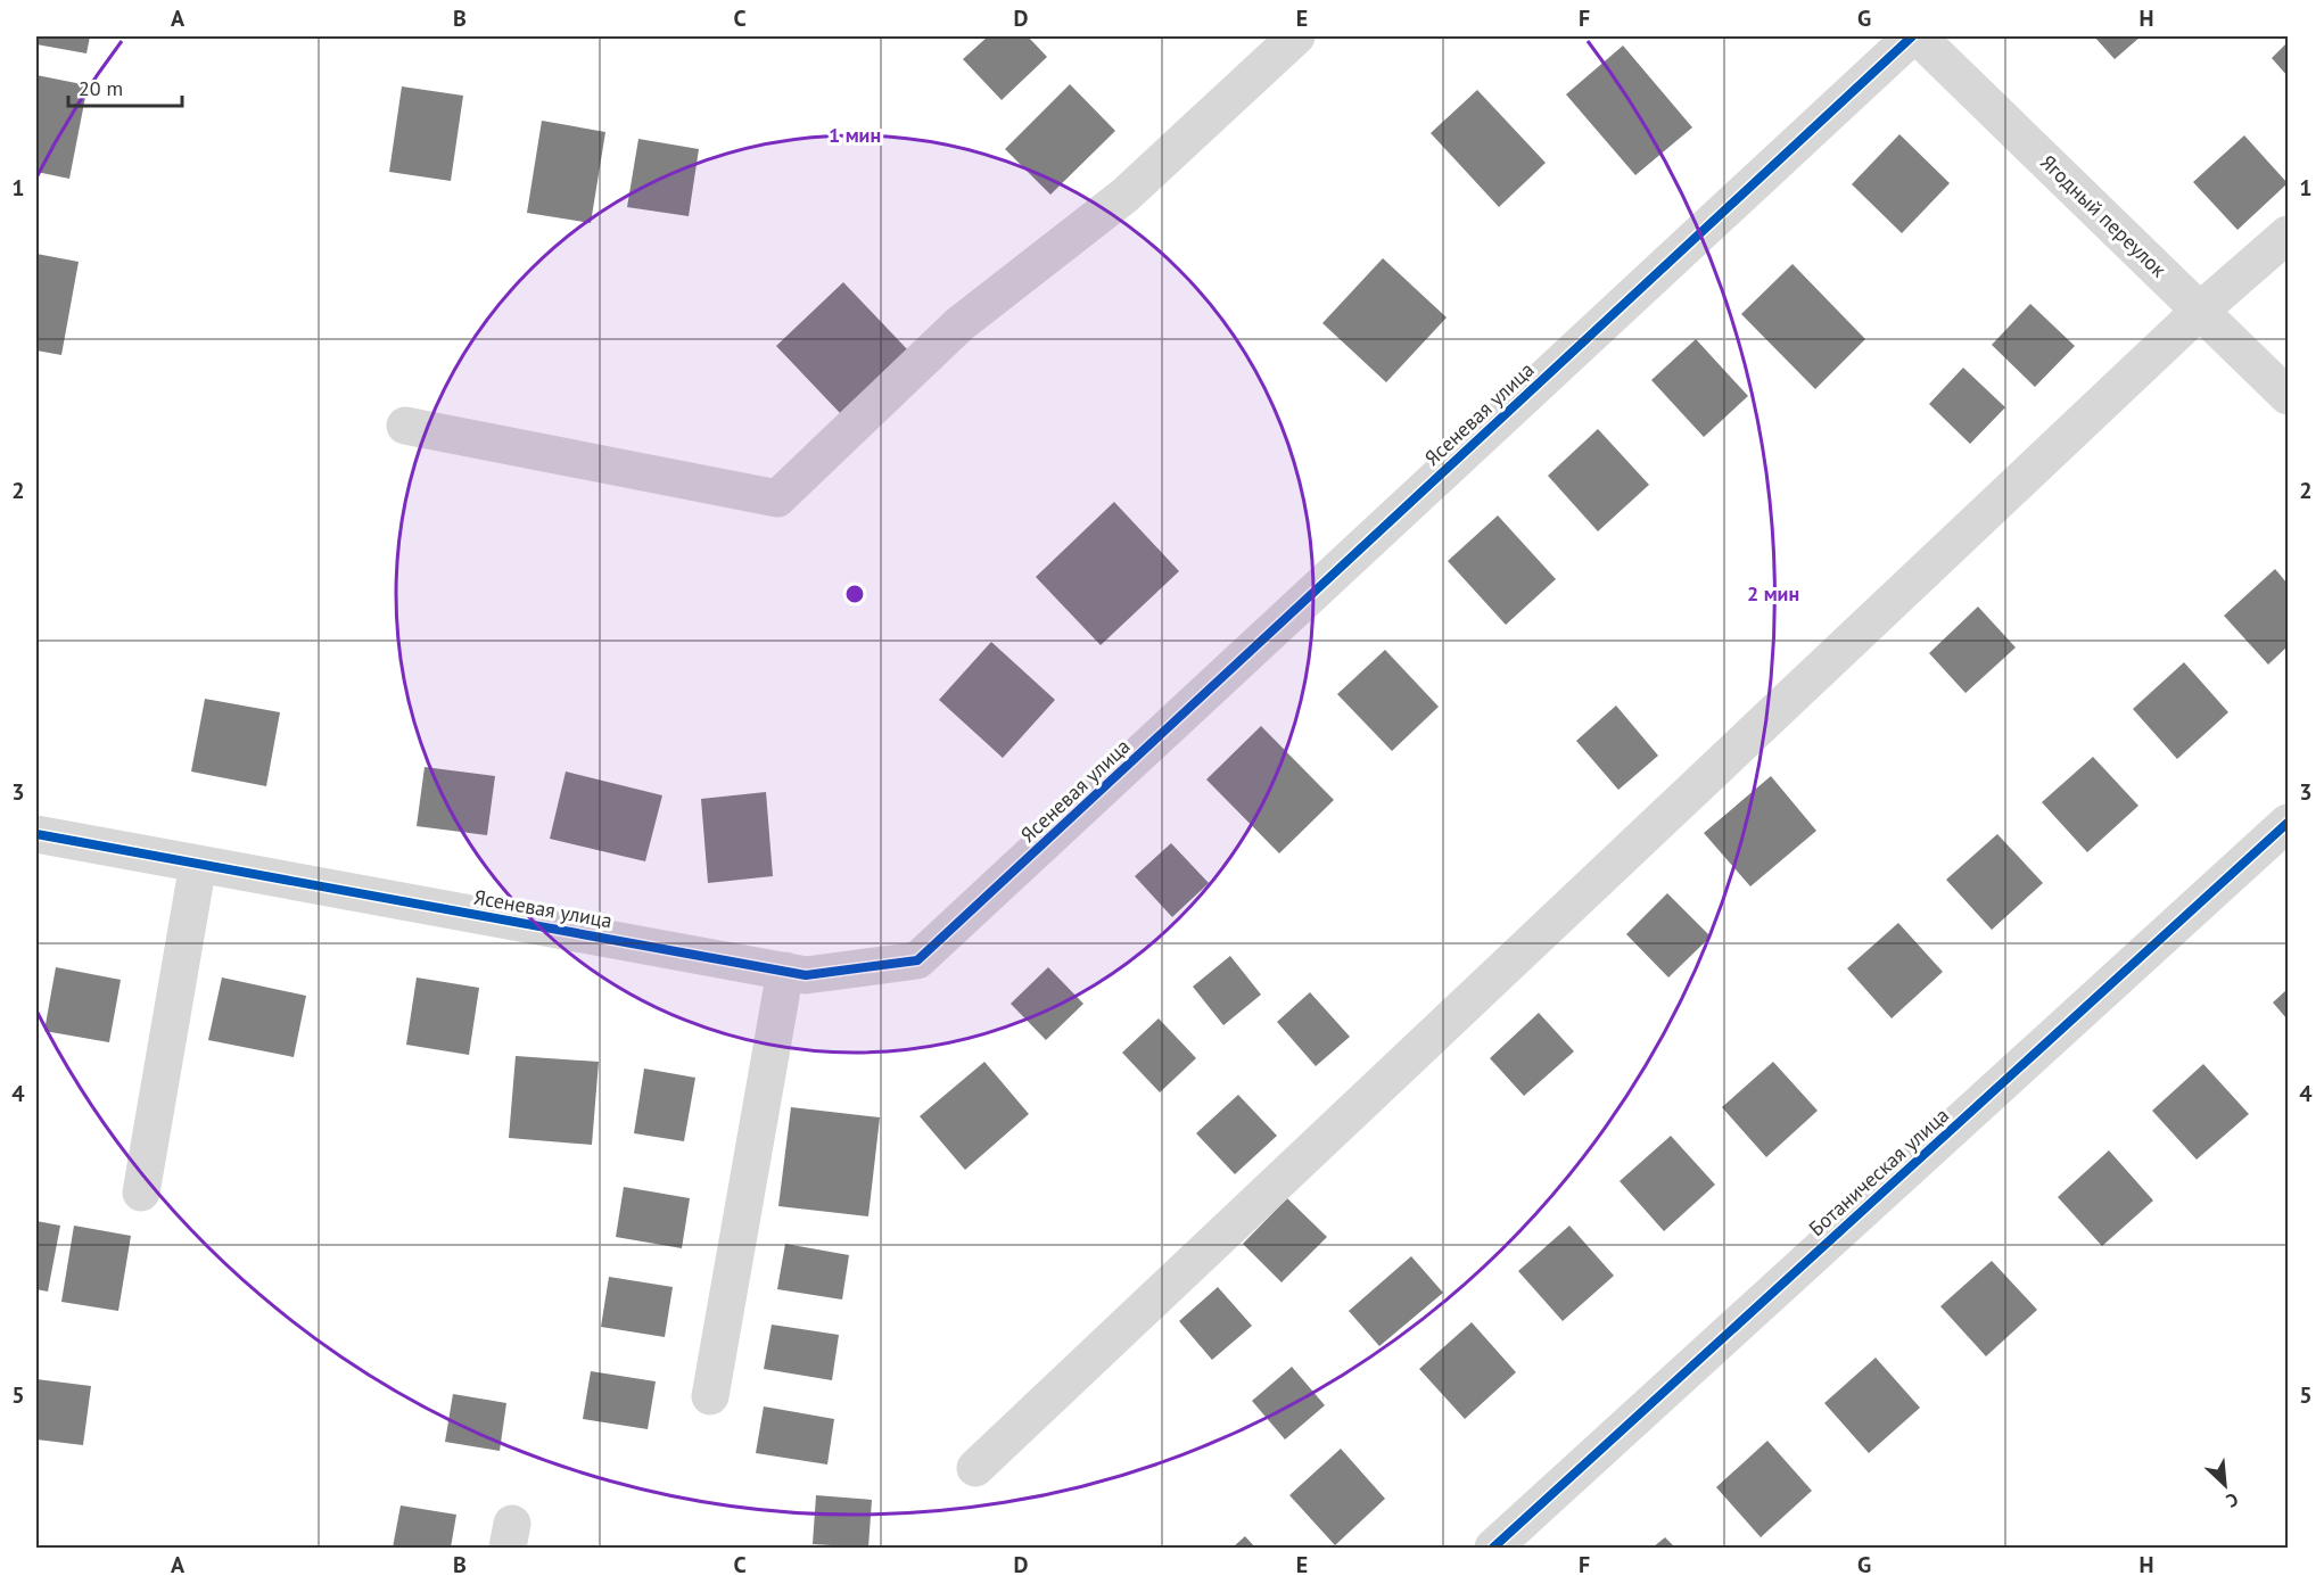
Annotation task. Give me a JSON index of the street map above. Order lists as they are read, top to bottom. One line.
{"streets":{"street":["Ягодный переулок","Ясеневая улица","Ботаническая улица"]},"scale_bar":"20 m","north":"bottom right","grid":{"columns":["A","B","C","D","E","F","G","H"],"rows":["1","2","3","4","5"]},"rings":["1 мин","2 мин"]}
